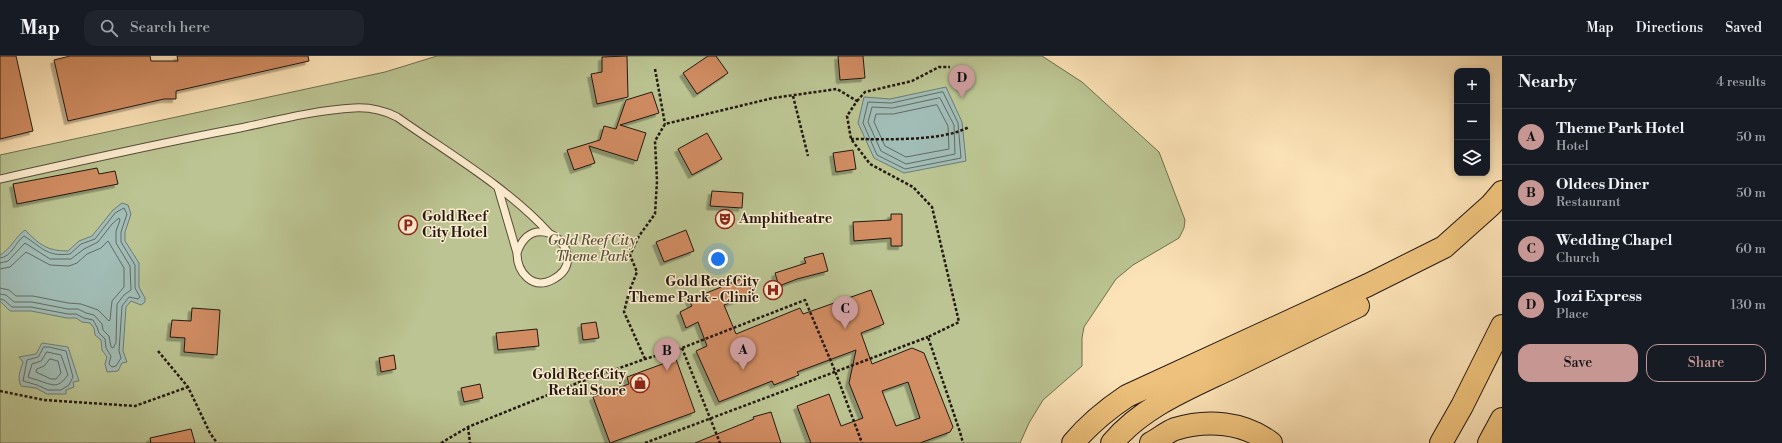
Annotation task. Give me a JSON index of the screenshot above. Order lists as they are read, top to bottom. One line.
{"parks":["Gold Reef City Theme Park"],"places":{"theatre":["Amphitheatre"],"parking":["Gold Reef City Hotel"],"hospital":["Gold Reef City Theme Park - Clinic"],"shop":["Gold Reef City Retail Store"]},"page":{"header":"Map","search":"Search here","nav":["Map","Directions","Saved"],"heading":["Nearby","4 results"],"pins":["D","C","A","B"],"map_buttons":["+","−"],"list":[{"mark":"A","name":"Theme Park Hotel","note":"Hotel","value":"50 m"},{"mark":"B","name":"Oldees Diner","note":"Restaurant","value":"50 m"},{"mark":"C","name":"Wedding Chapel","note":"Church","value":"60 m"},{"mark":"D","name":"Jozi Express","note":"Place","value":"130 m"}],"buttons":["Save","Share"]}}
